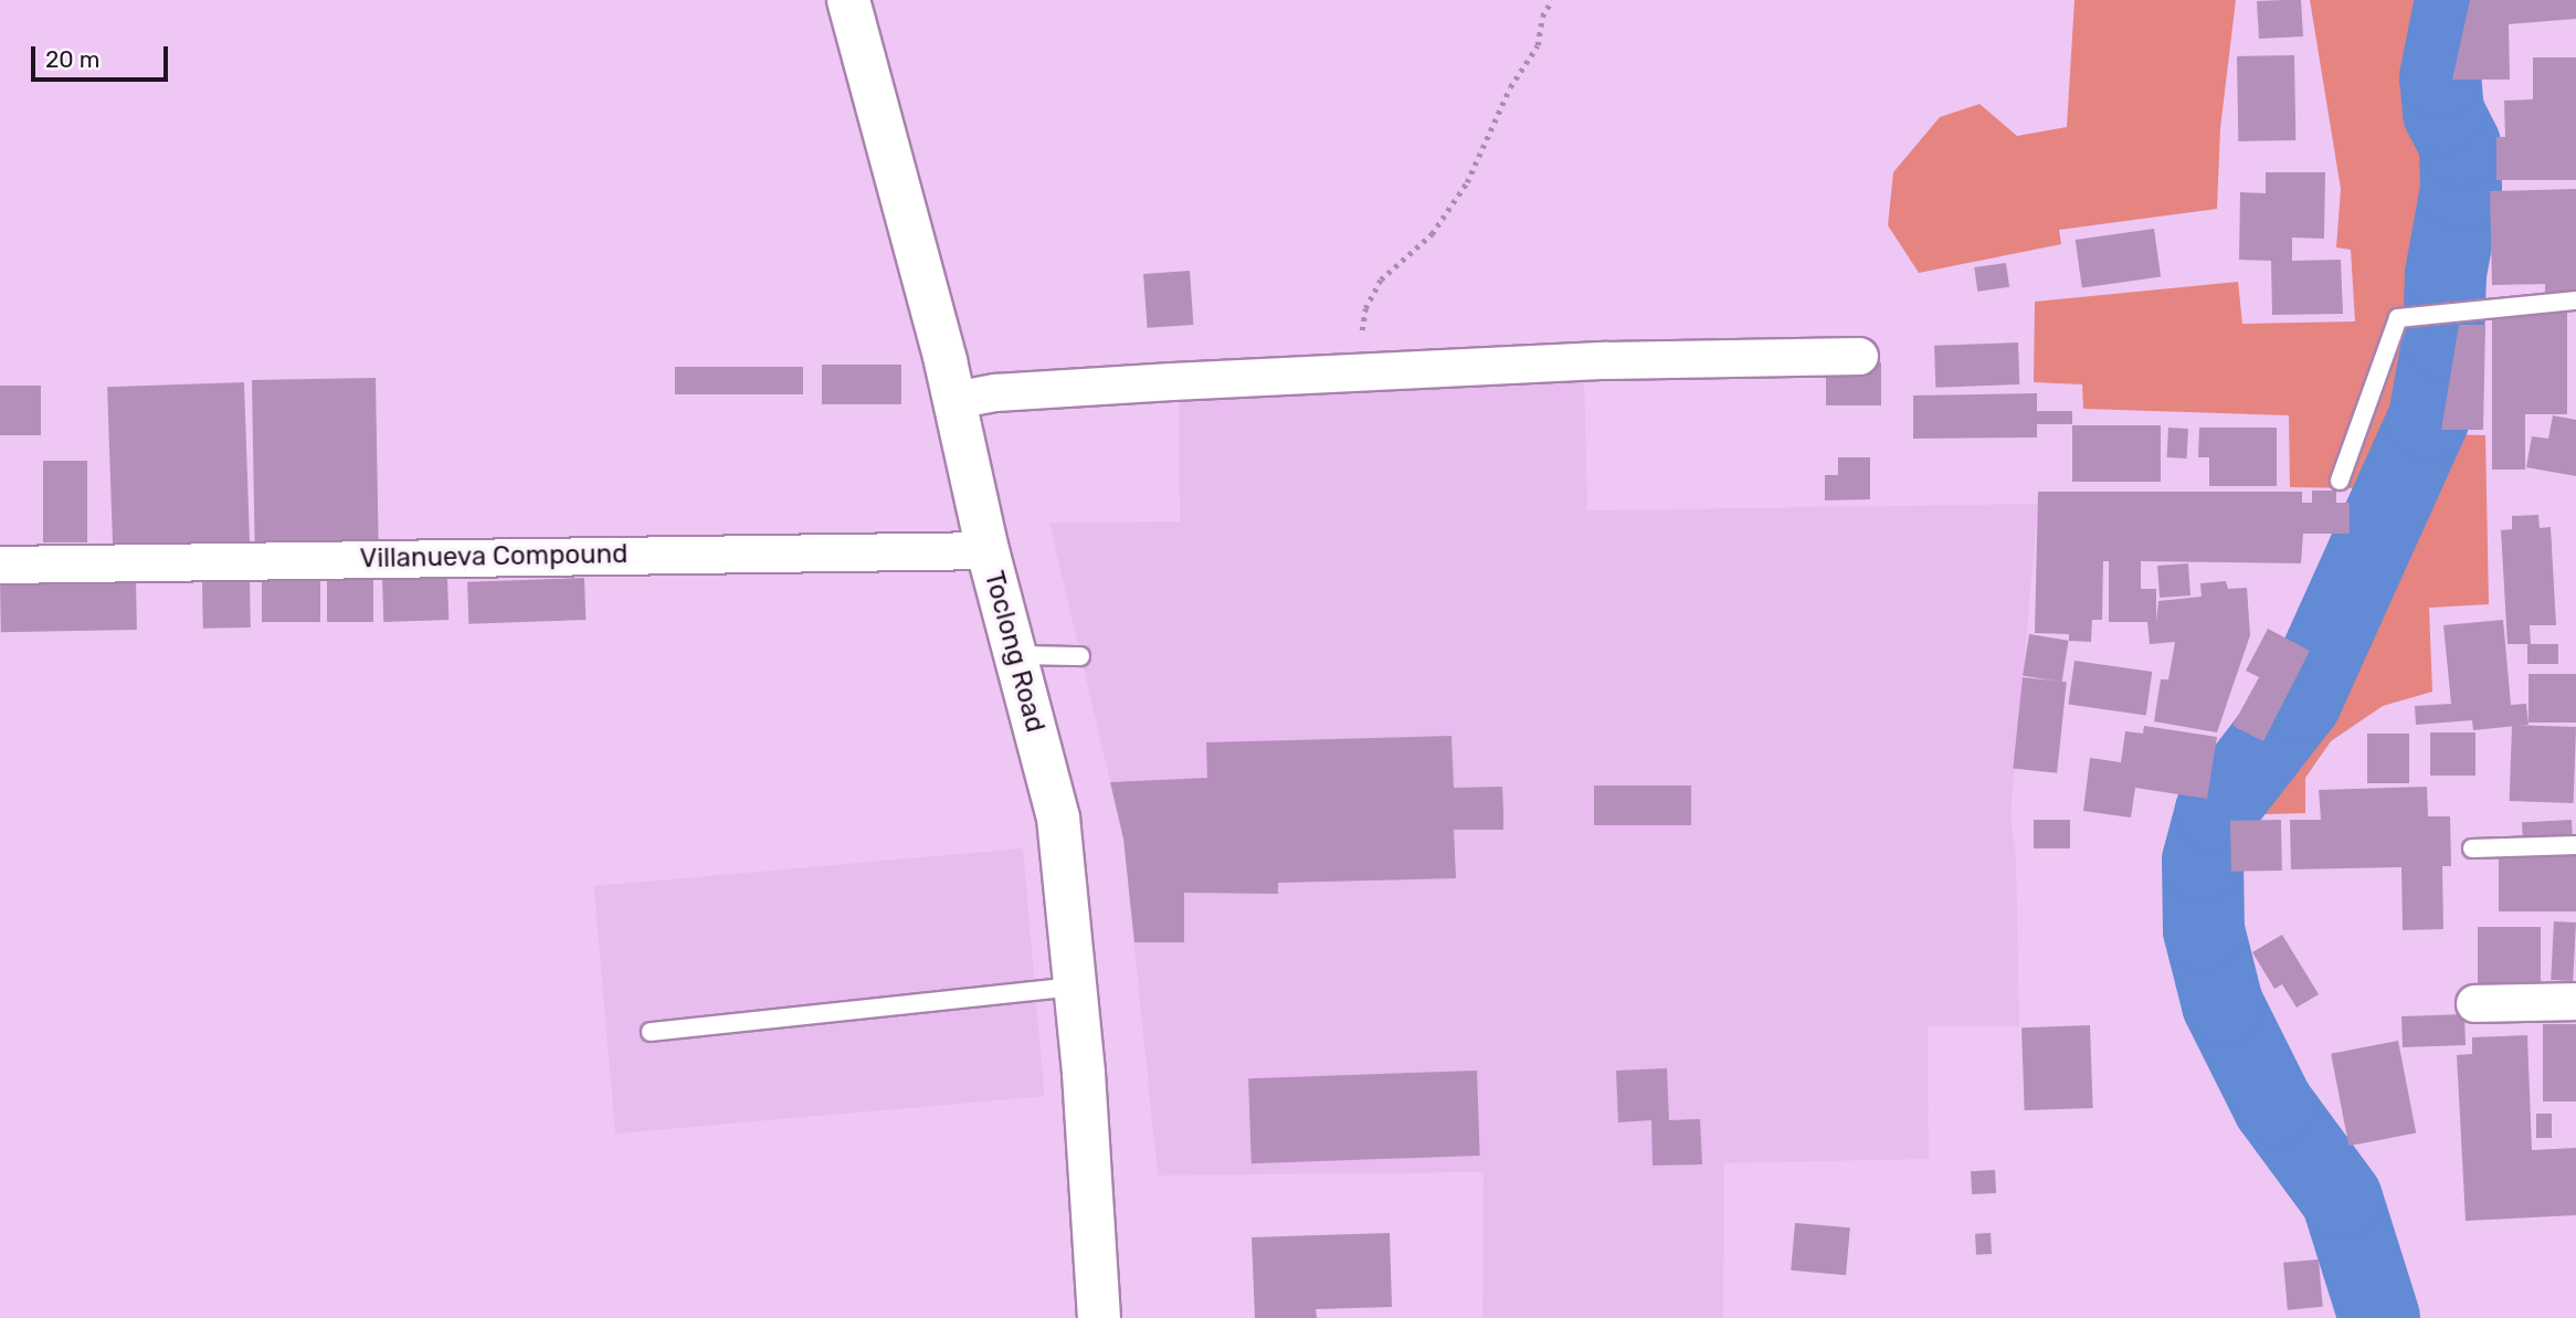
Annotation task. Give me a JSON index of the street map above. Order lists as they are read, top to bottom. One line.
{"streets":{"street":["Villanueva Compound","Toclong Road"]},"crossings":[["Villanueva Compound","Toclong Road"]],"scale_bar":"20 m"}
